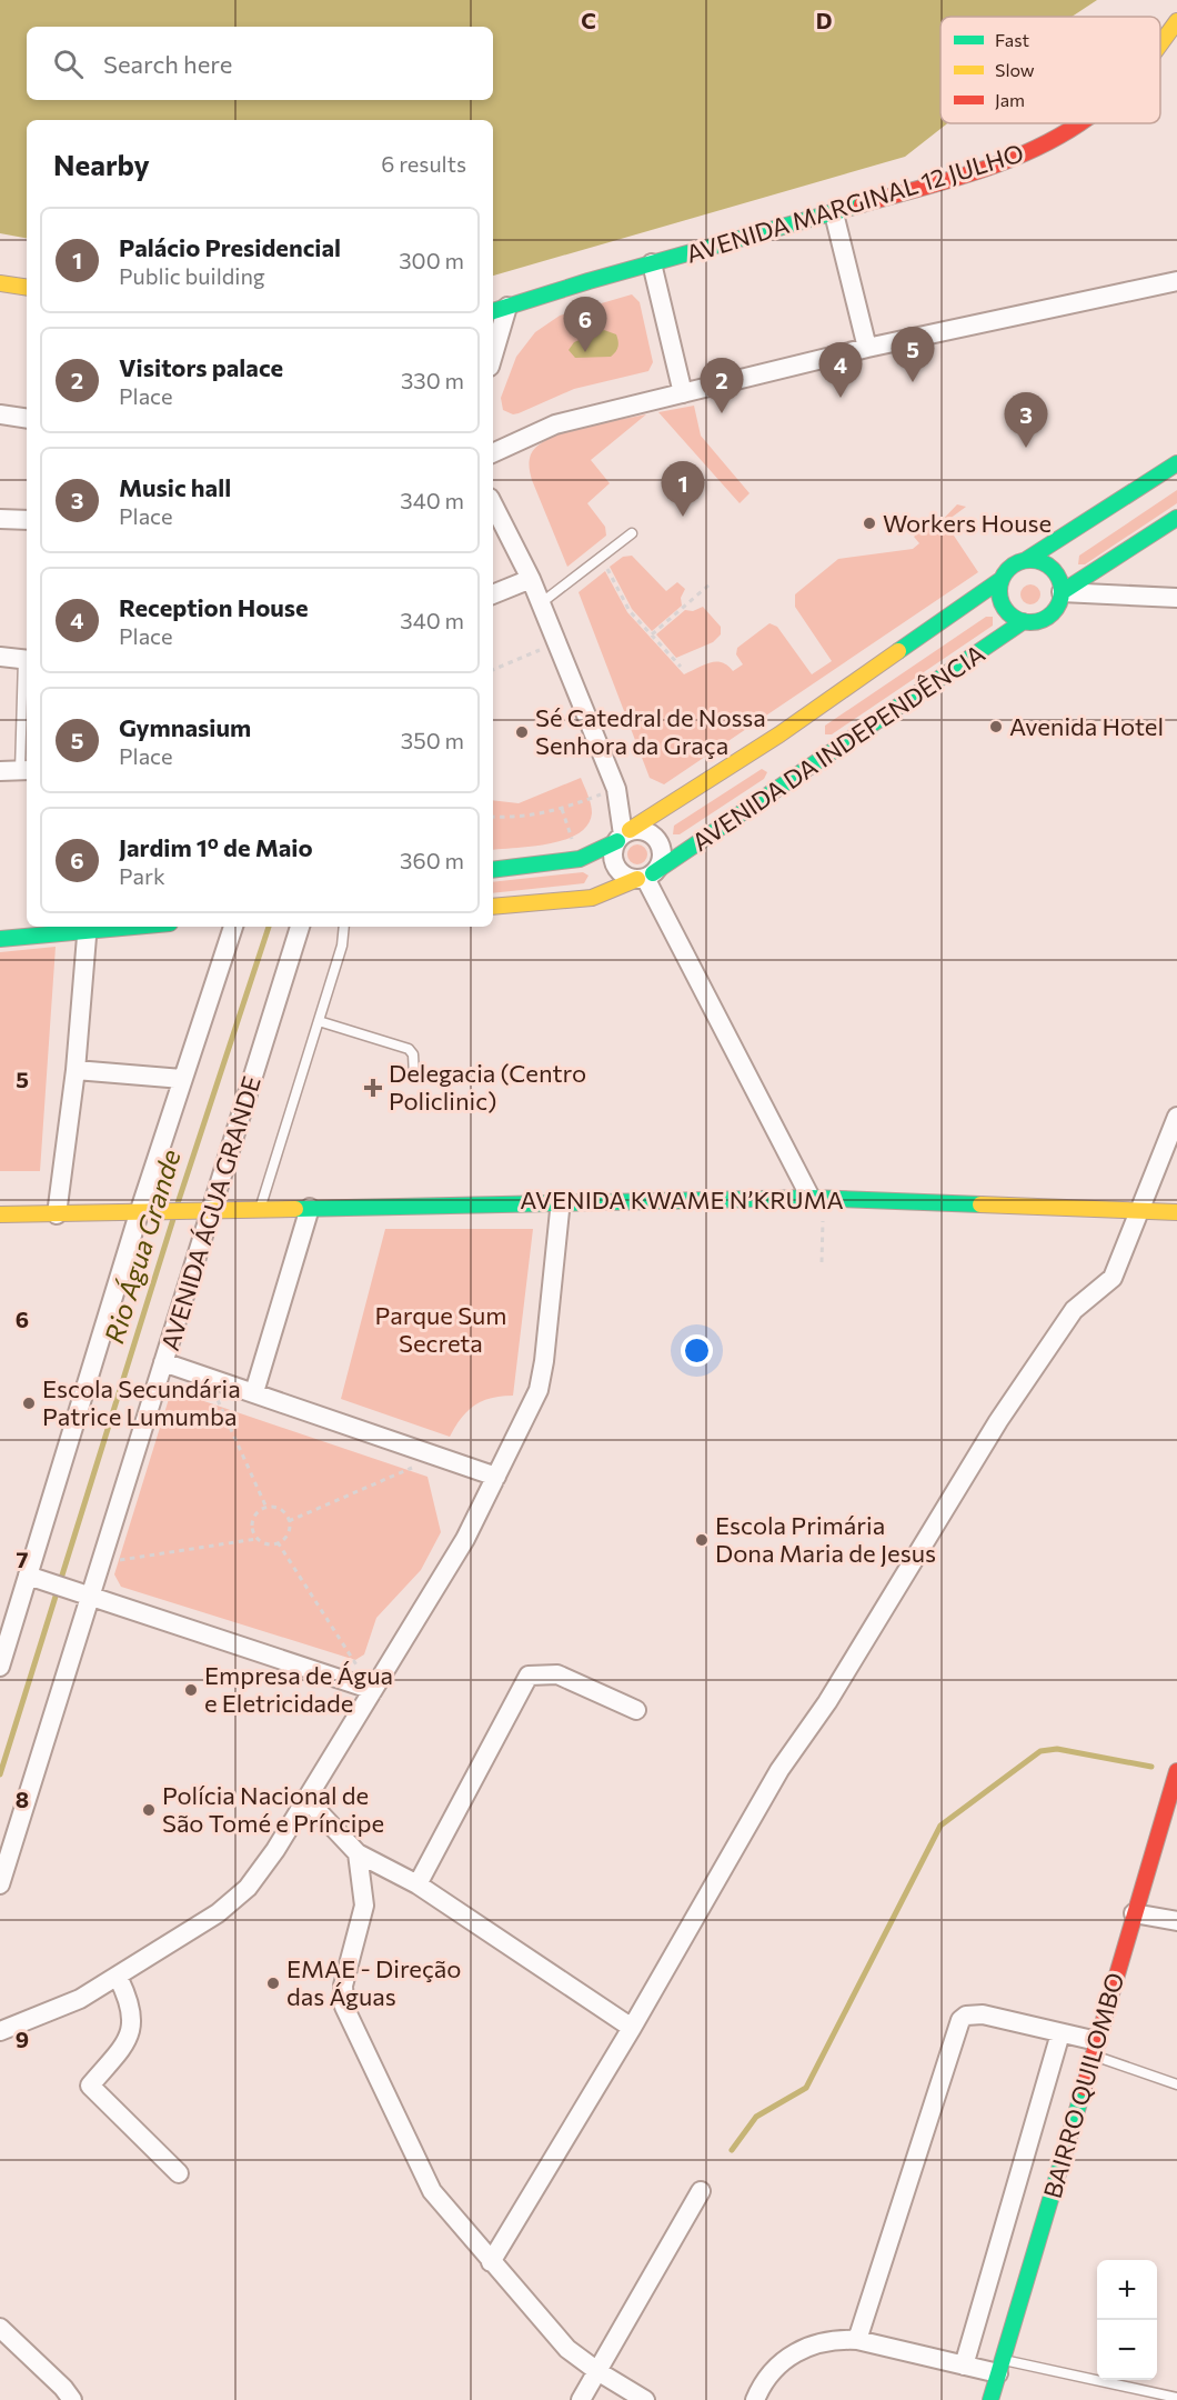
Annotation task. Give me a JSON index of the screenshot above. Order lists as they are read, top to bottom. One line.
{"streets":{"street":["AVENIDA MARGINAL 12 JULHO","AVENIDA DA INDEPENDÊNCIA","AVENIDA KWAME N’KRUMA","AVENIDA ÁGUA GRANDE","BAIRRO QUILOMBO"]},"crossings":[["AVENIDA KWAME N’KRUMA","AVENIDA ÁGUA GRANDE"]],"water":["Rio Água Grande"],"parks":["Parque Sum Secreta"],"places":{"other":["Workers House","Avenida Hotel","Sé Catedral de Nossa Senhora da Graça","Escola Secundária Patrice Lumumba","Escola Primária Dona Maria de Jesus","Empresa de Água e Eletricidade","Polícia Nacional de São Tomé e Príncipe","EMAE - Direção das Águas"],"health":["Delegacia (Centro Policlinic)"]},"legend":["Fast","Slow","Jam"],"page":{"search":"Search here","heading":["Nearby","6 results"],"list":[{"mark":"1","name":"Palácio Presidencial","note":"Public building","value":"300 m"},{"mark":"2","name":"Visitors palace","note":"Place","value":"330 m"},{"mark":"3","name":"Music hall","note":"Place","value":"340 m"},{"mark":"4","name":"Reception House","note":"Place","value":"340 m"},{"mark":"5","name":"Gymnasium","note":"Place","value":"350 m"},{"mark":"6","name":"Jardim 1º de Maio","note":"Park","value":"360 m"}],"pins":["6","5","4","2","3","1"],"map_buttons":["+","−"]},"grid":{"columns":["C","D"],"rows":["5","6","7","8","9"]}}
